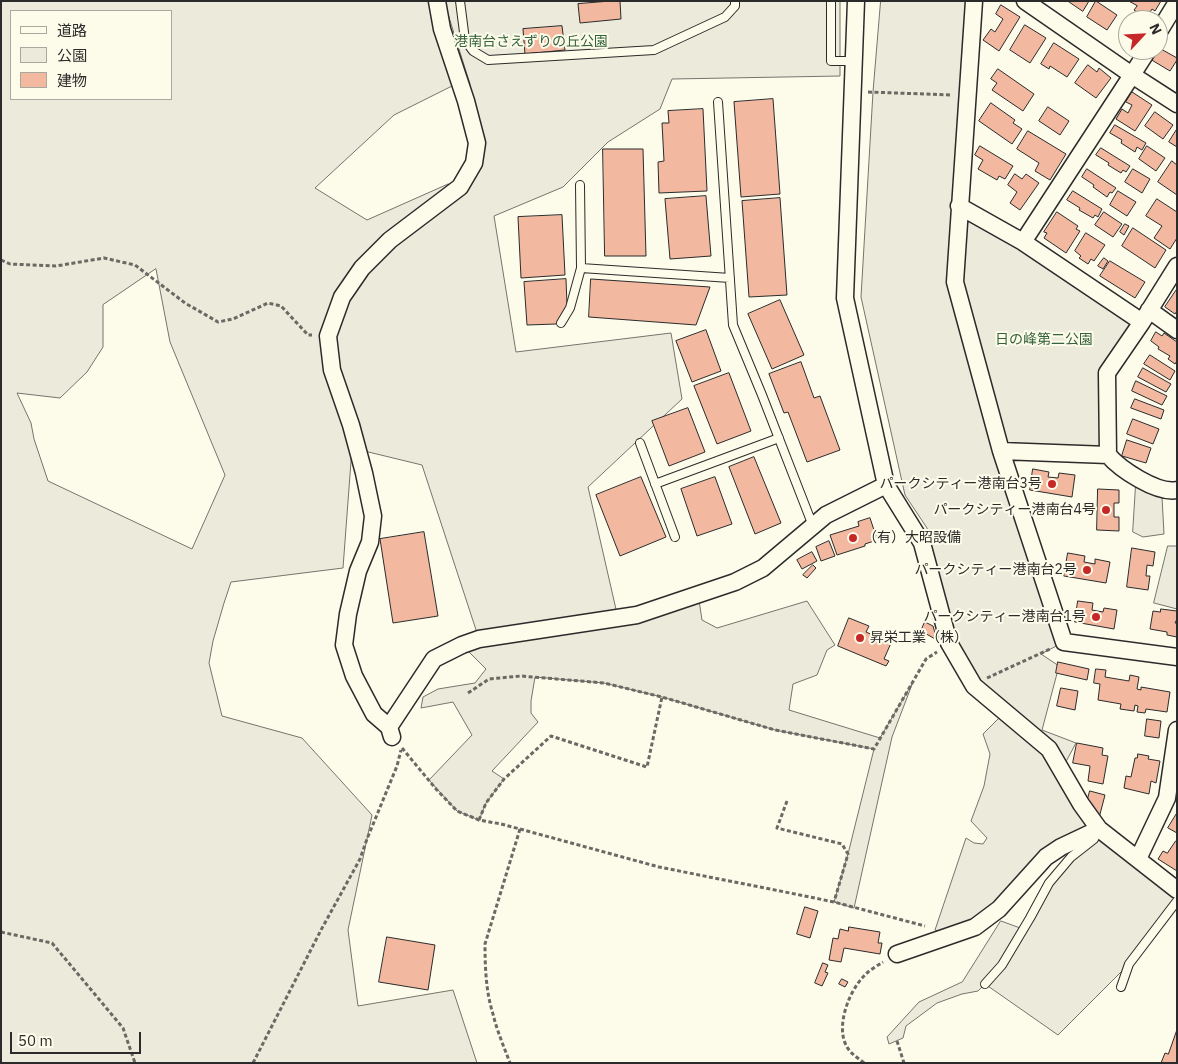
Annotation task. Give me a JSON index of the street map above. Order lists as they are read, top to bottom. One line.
{"parks":["港南台さえずりの丘公園","日の峰第二公園"],"places":["パークシティー港南台3号","パークシティー港南台4号","（有）大昭設備","パークシティー港南台2号","パークシティー港南台1号","昇栄工業（株）"],"legend":["道路","公園","建物"],"scale_bar":"50 m","north":"top right"}
